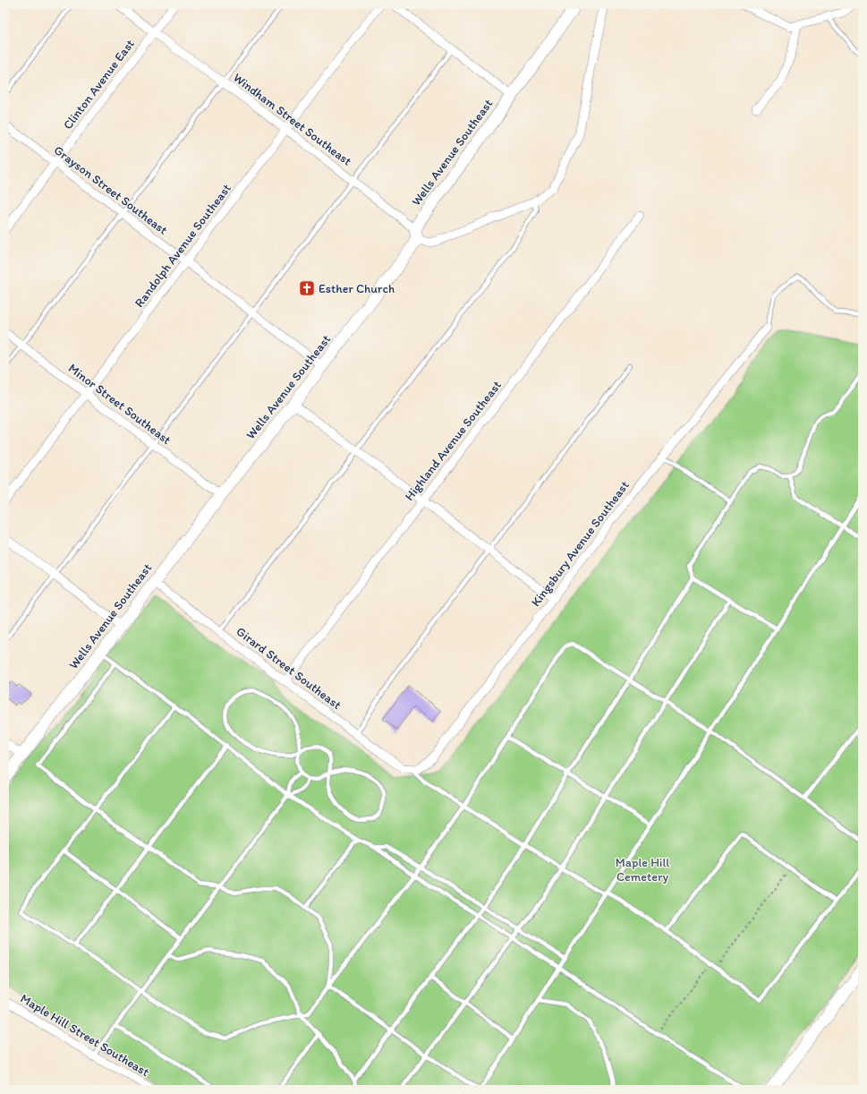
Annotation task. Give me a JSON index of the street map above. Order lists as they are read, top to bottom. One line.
{"streets":{"street":["Clinton Avenue East","Windham Street Southeast","Wells Avenue Southeast","Grayson Street Southeast","Randolph Avenue Southeast","Minor Street Southeast","Highland Avenue Southeast","Kingsbury Avenue Southeast","Girard Street Southeast","Maple Hill Street Southeast"]},"crossings":[["Clinton Avenue East","Windham Street Southeast"],["Clinton Avenue East","Grayson Street Southeast"],["Windham Street Southeast","Wells Avenue Southeast"],["Windham Street Southeast","Randolph Avenue Southeast"],["Wells Avenue Southeast","Grayson Street Southeast"],["Wells Avenue Southeast","Minor Street Southeast"],["Wells Avenue Southeast","Girard Street Southeast"],["Grayson Street Southeast","Randolph Avenue Southeast"],["Randolph Avenue Southeast","Minor Street Southeast"],["Highland Avenue Southeast","Girard Street Southeast"],["Kingsbury Avenue Southeast","Girard Street Southeast"]],"parks":["Maple Hill Cemetery"],"places":{"church":["Esther Church"]}}
